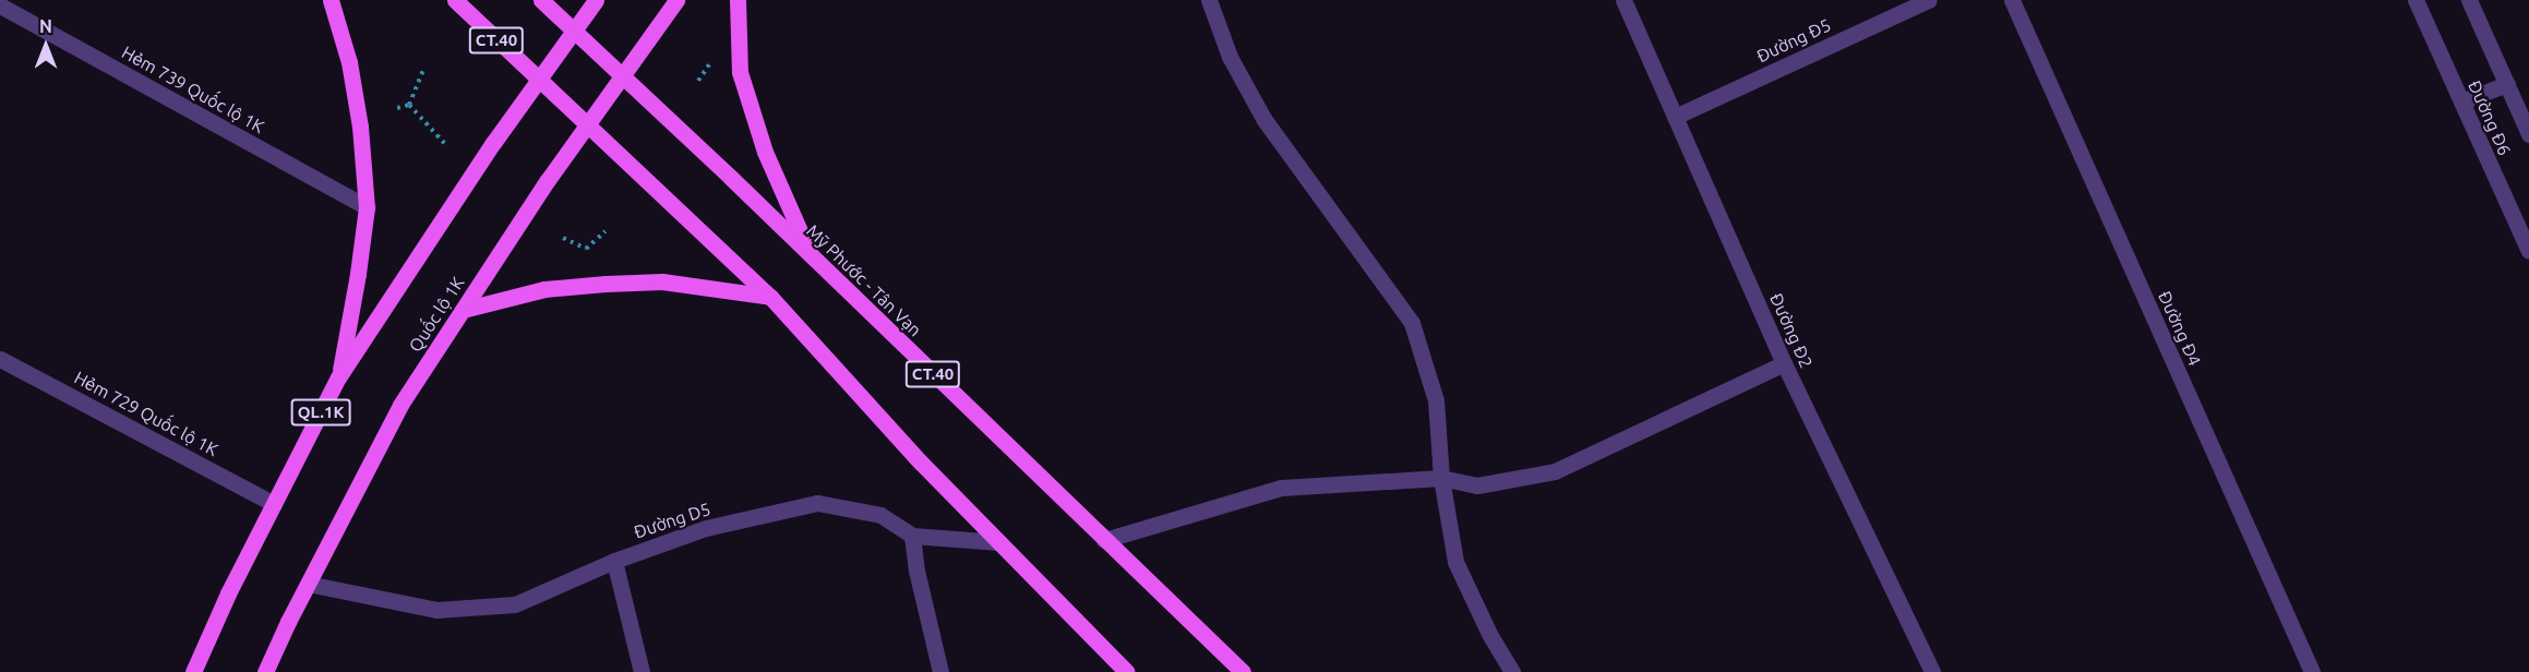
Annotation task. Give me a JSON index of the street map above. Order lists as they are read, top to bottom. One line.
{"streets":{"main road":["CT.40","Mỹ Phước - Tân Vạn","Quốc lộ 1K","QL.1K"],"street":["Đường Đ5","Hẻm 739 Quốc lộ 1K","Đường Đ6","Đường Đ4","Đường Đ2","Hẻm 729 Quốc lộ 1K","Đường D5"]},"crossings":[["CT.40","QL.1K"],["Đường Đ5","Đường Đ2"],["Mỹ Phước - Tân Vạn","Quốc lộ 1K"],["Mỹ Phước - Tân Vạn","QL.1K"],["Quốc lộ 1K","Đường D5"],["QL.1K","Hẻm 729 Quốc lộ 1K"]],"north":"top"}
